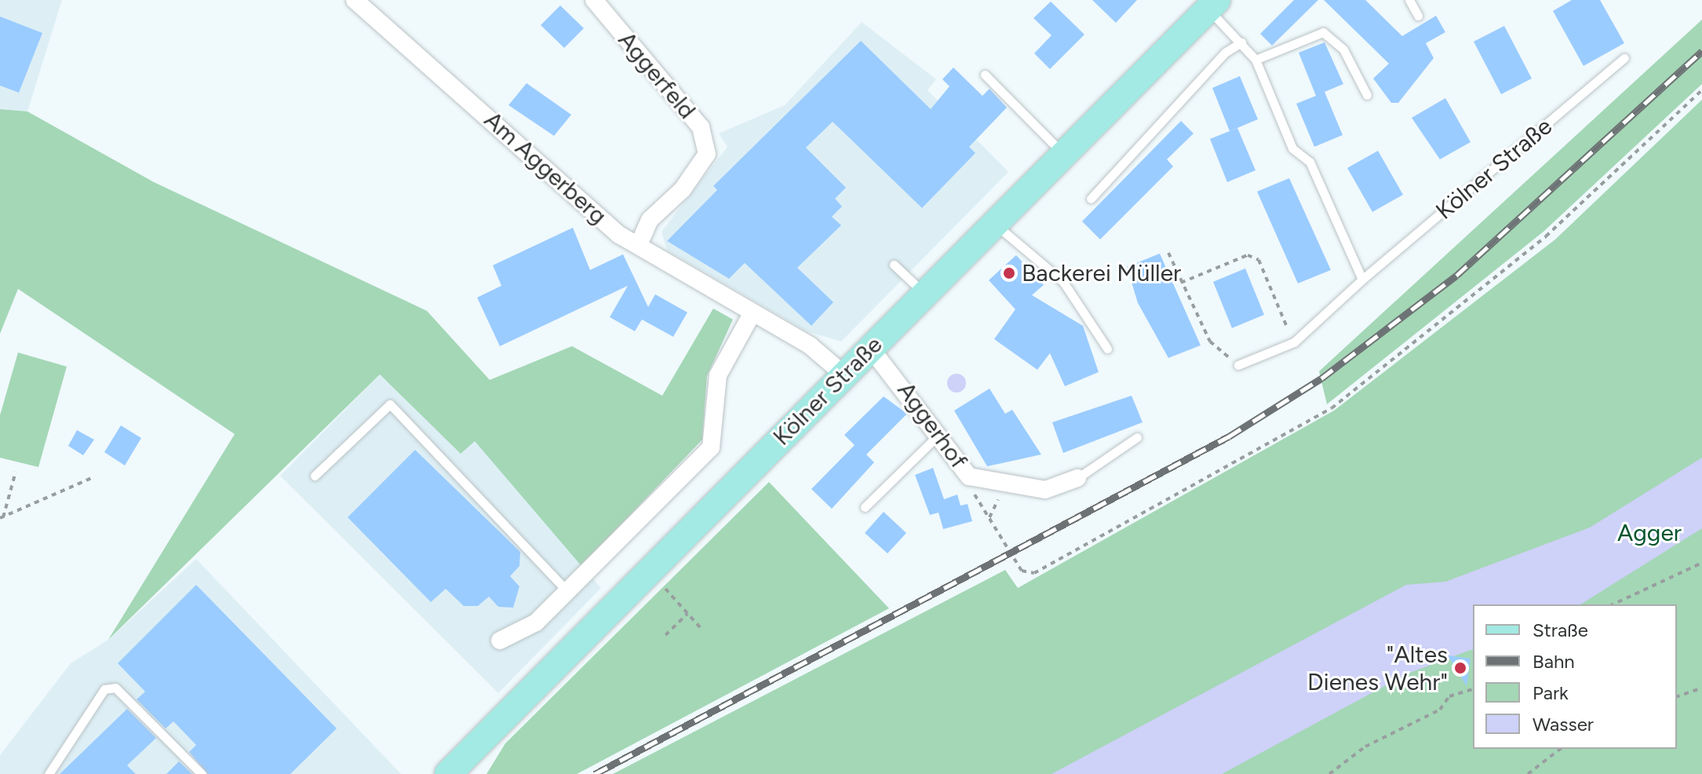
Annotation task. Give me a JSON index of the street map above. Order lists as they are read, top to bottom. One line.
{"streets":{"main road":["Kölner Straße"],"street":["Aggerfeld","Am Aggerberg","Aggerhof"]},"crossings":[["Aggerfeld","Am Aggerberg"],["Am Aggerberg","Kölner Straße"],["Kölner Straße","Aggerhof"]],"parks":["Agger"],"places":["Backerei Müller","\"Altes Dienes Wehr\""],"legend":["Straße","Bahn","Park","Wasser"]}
